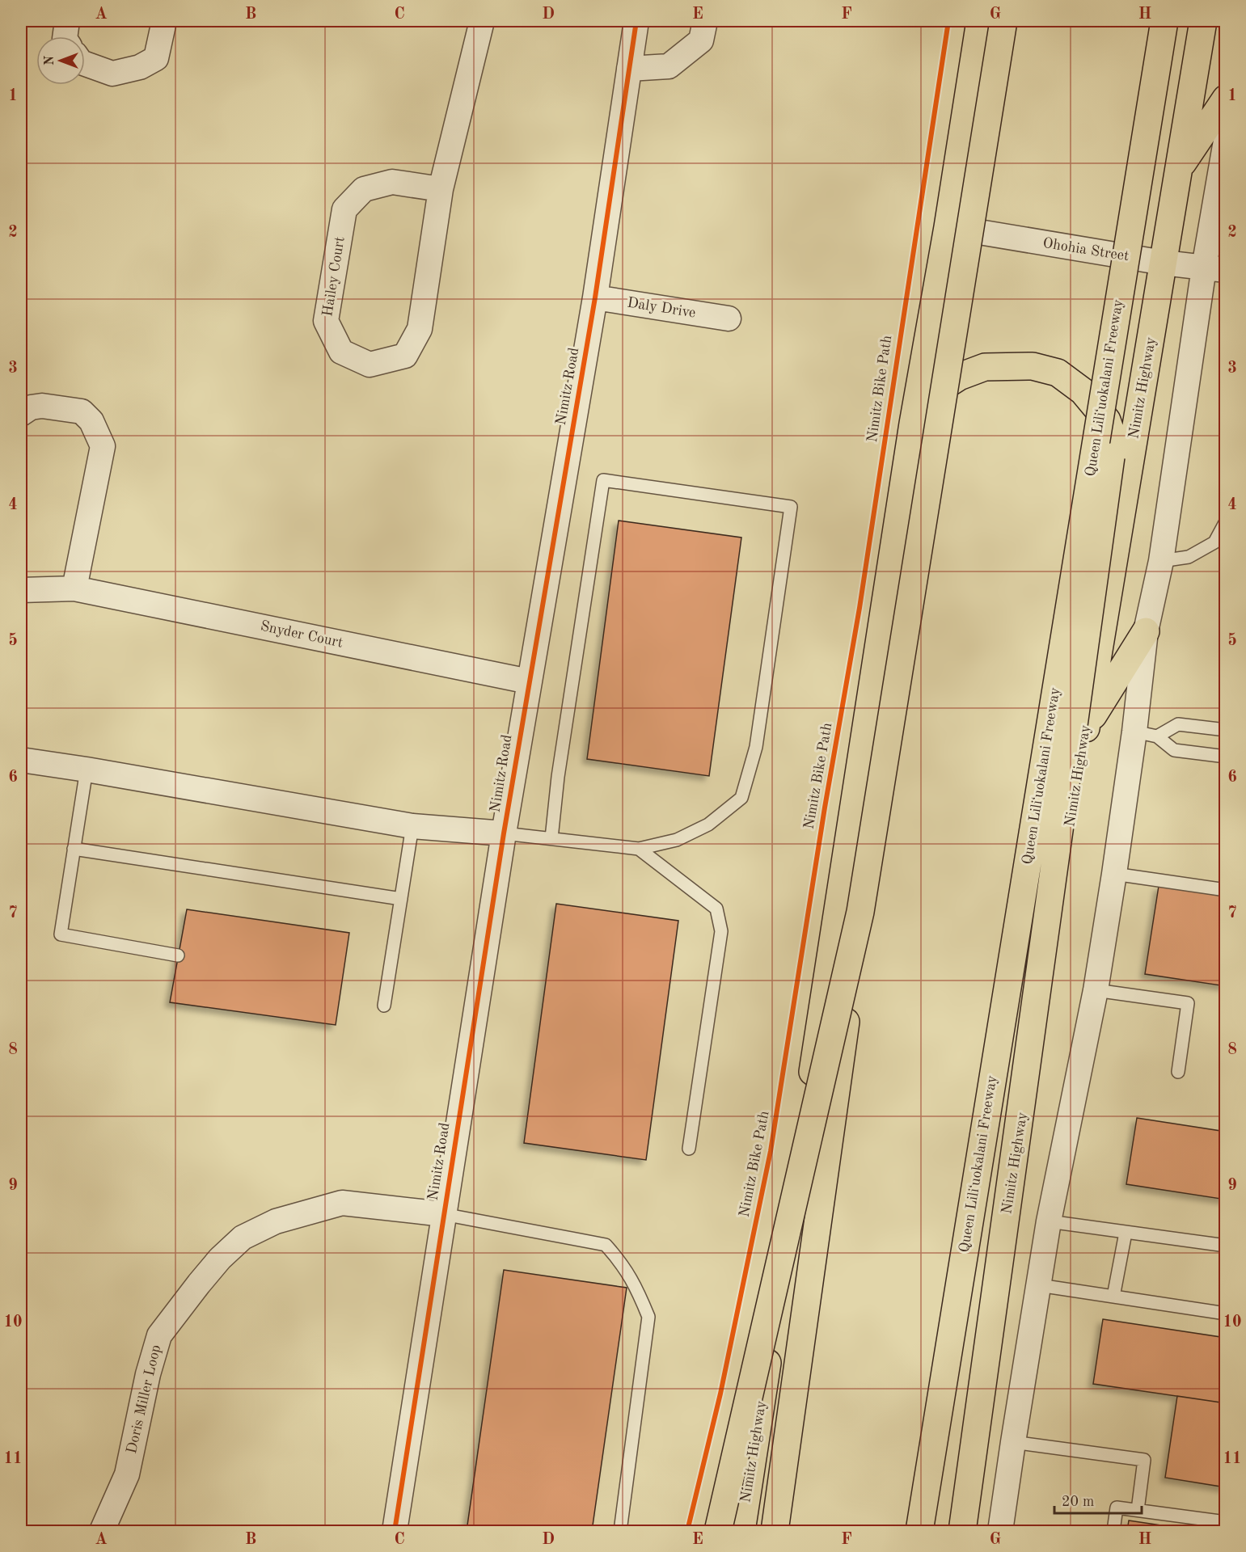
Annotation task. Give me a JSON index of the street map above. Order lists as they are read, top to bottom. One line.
{"streets":{"main road":["Queen Liliʻuokalani Freeway","Nimitz Highway"],"street":["Ohohia Street","Hailey Court","Daly Drive","Nimitz Road","Snyder Court","Doris Miller Loop"],"cycle path":["Nimitz Bike Path"]},"crossings":[["Ohohia Street","Nimitz Highway"],["Daly Drive","Nimitz Road"],["Nimitz Road","Snyder Court"],["Nimitz Road","Doris Miller Loop"]],"scale_bar":"20 m","north":"left","grid":{"columns":["A","B","C","D","E","F","G","H"],"rows":["1","2","3","4","5","6","7","8","9","10","11"]}}
